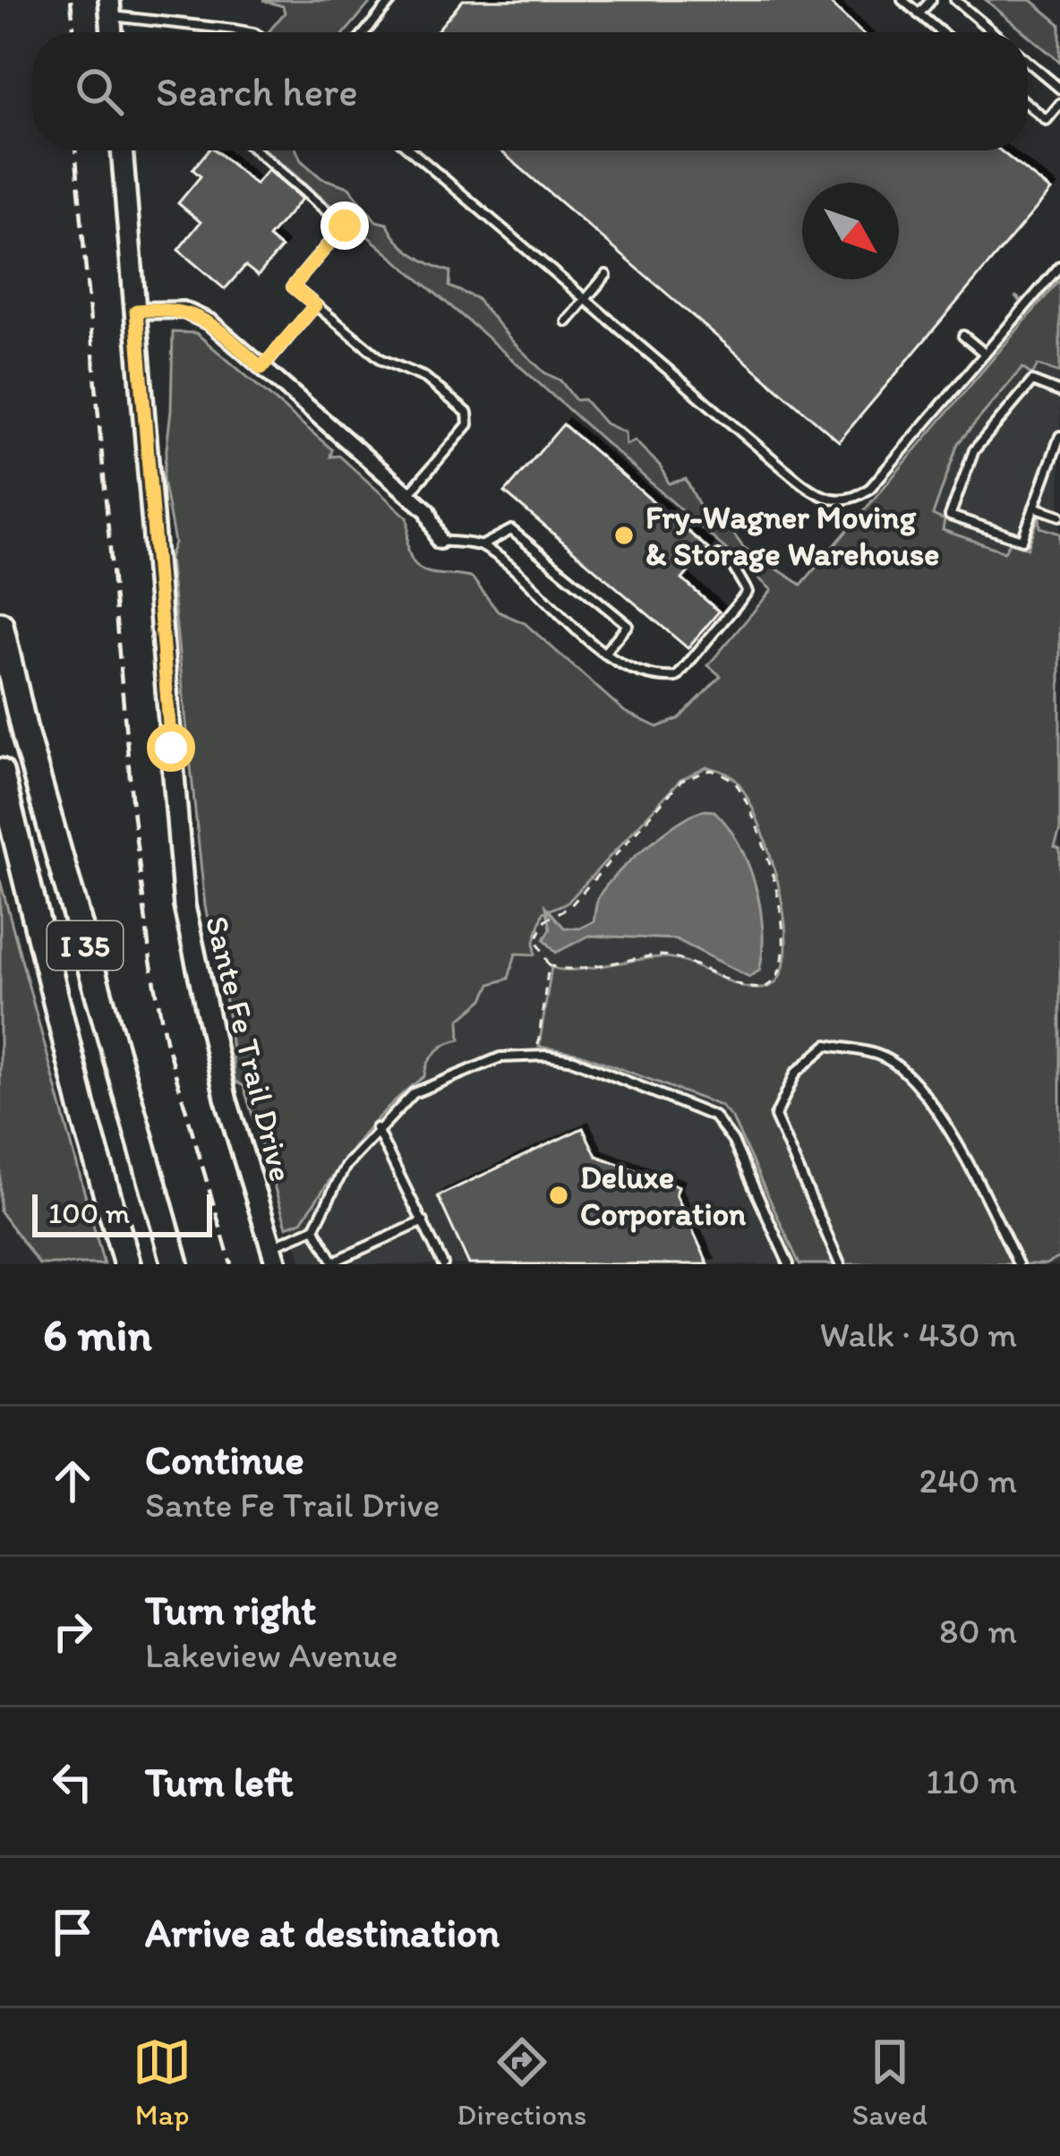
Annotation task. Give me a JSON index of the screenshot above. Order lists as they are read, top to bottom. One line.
{"streets":{"highway":["I 35"],"main road":["Sante Fe Trail Drive"]},"places":["Fry-Wagner Moving & Storage Warehouse","Deluxe Corporation"],"scale_bar":"100 m","north":"bottom right","page":{"search":"Search here","scale":"100 m","heading":["6 min","Walk · 430 m"],"list":[["Continue","Sante Fe Trail Drive","240 m"],["Turn right","Lakeview Avenue","80 m"],["Turn left","110 m"],"Arrive at destination"],"nav":["Map","Directions","Saved"]}}
